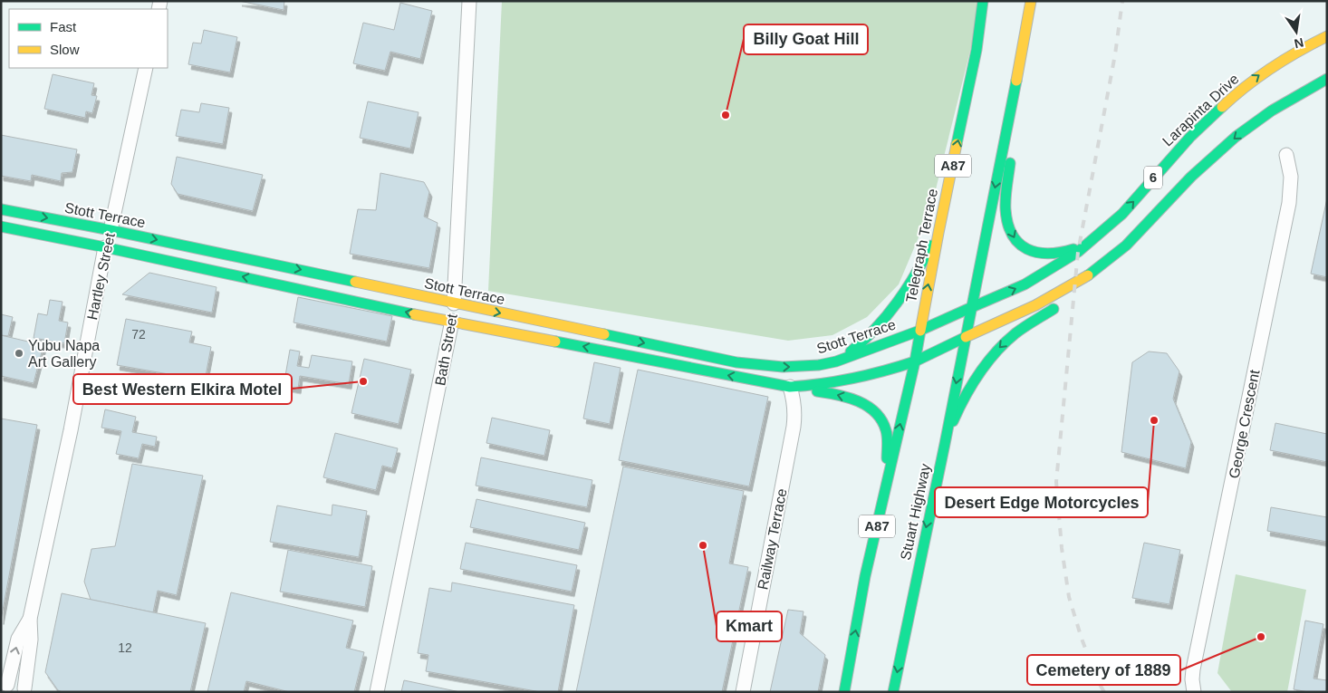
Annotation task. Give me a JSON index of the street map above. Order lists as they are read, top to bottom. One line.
{"streets":{"main road":["Larapinta Drive","A87","6","Stott Terrace","Telegraph Terrace","Hartley Street","Bath Street","Stuart Highway"],"street":["George Crescent","Railway Terrace"]},"crossings":[["Larapinta Drive","6"],["A87","6"],["A87","Telegraph Terrace"],["6","Stott Terrace"],["6","Telegraph Terrace"],["6","Stuart Highway"],["Stott Terrace","Telegraph Terrace"],["Stott Terrace","Hartley Street"],["Stott Terrace","Bath Street"]],"places":["Billy Goat Hill","Yubu Napa Art Gallery","Best Western Elkira Motel","Desert Edge Motorcycles","Kmart","Cemetery of 1889"],"house_numbers":["72","12"],"legend":["Fast","Slow"],"north":"bottom"}
